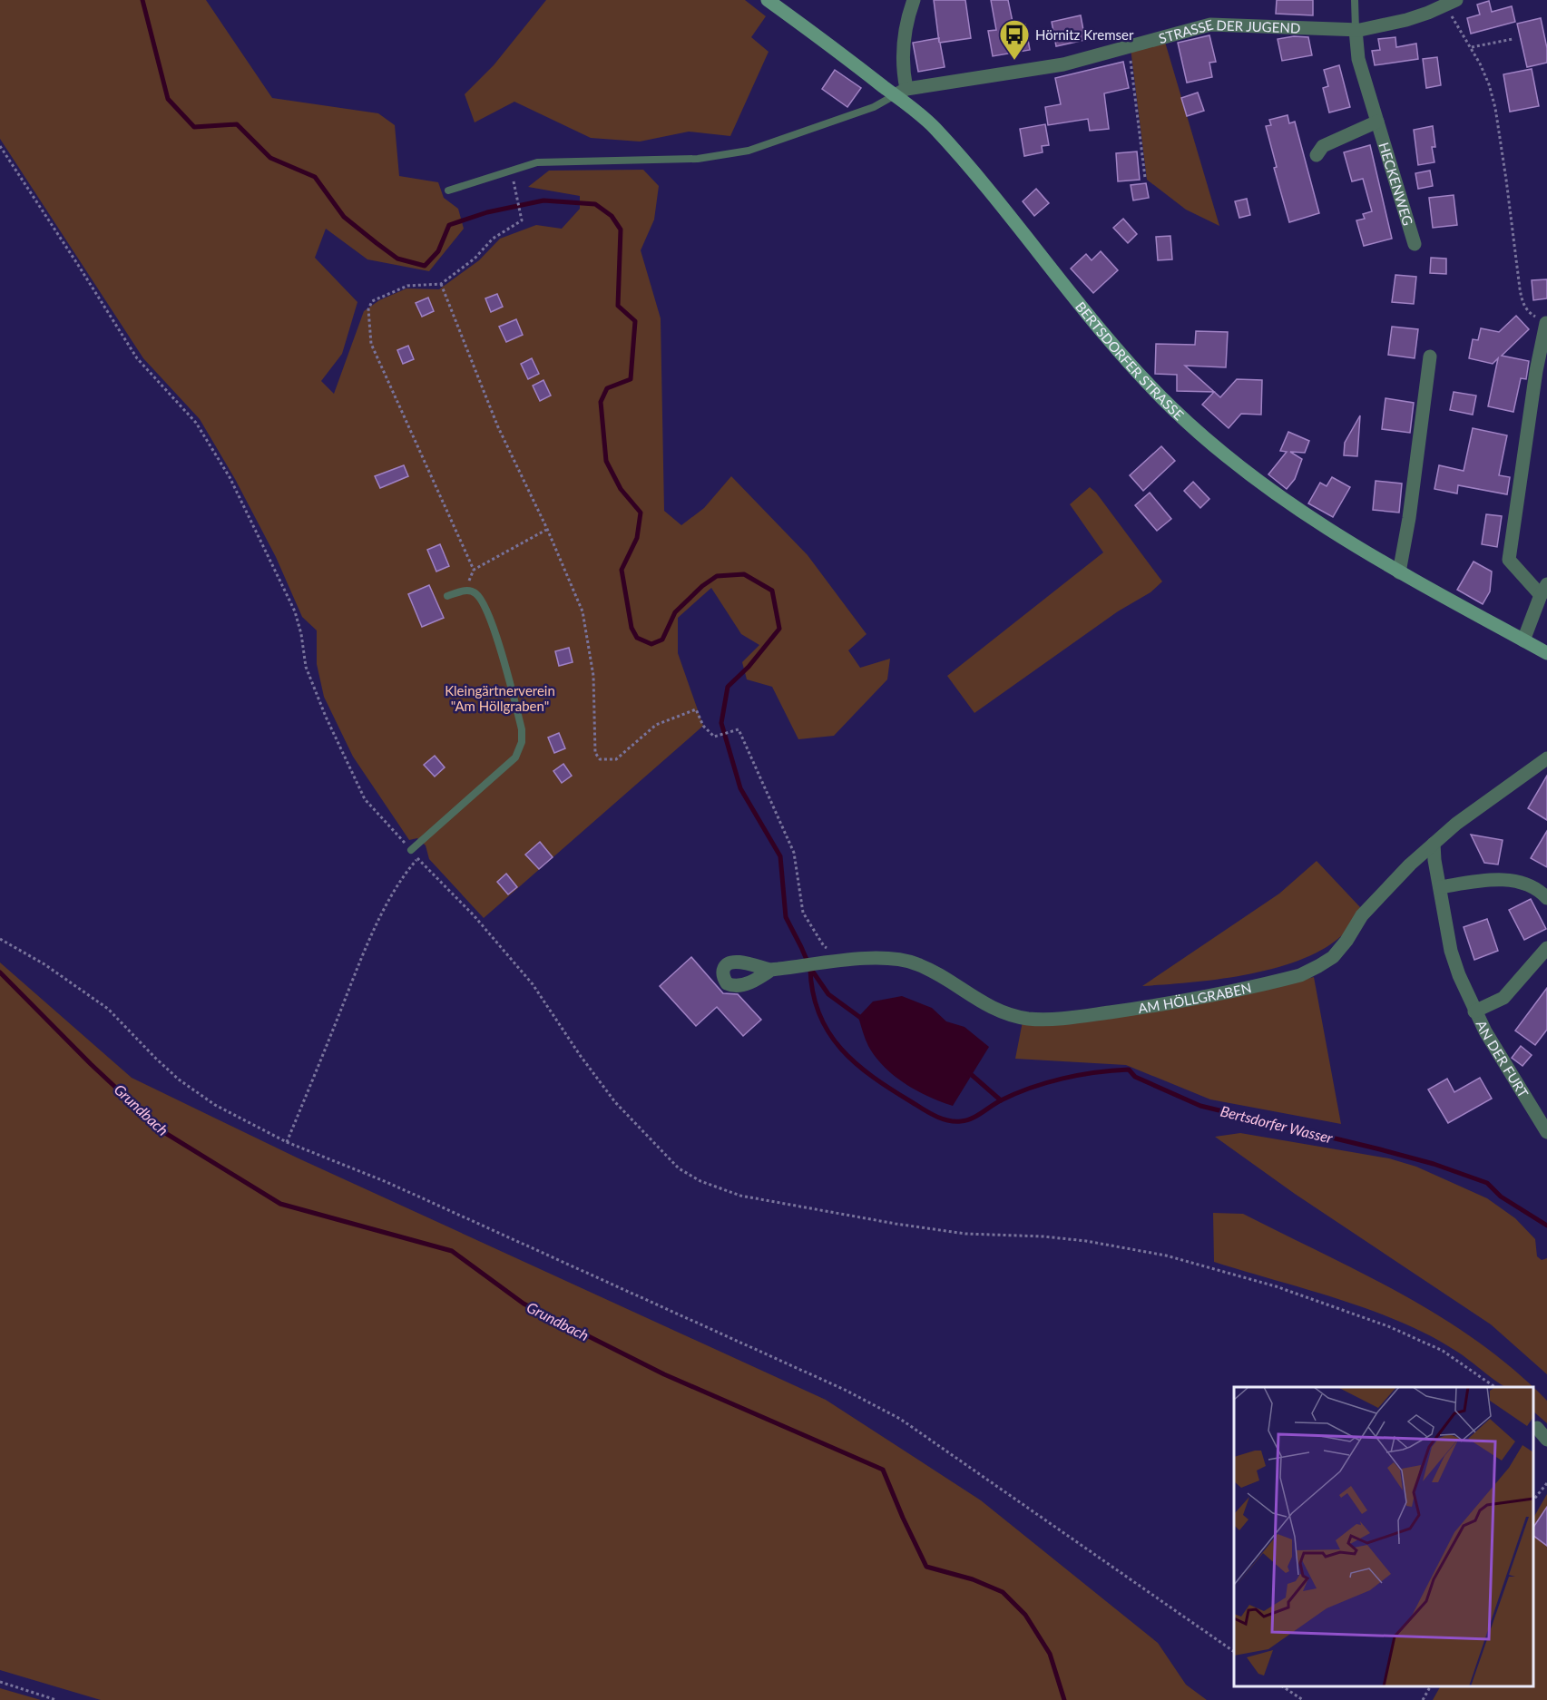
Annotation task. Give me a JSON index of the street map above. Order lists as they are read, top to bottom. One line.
{"streets":{"main road":["BERTSDORFER STRASSE"],"street":["STRASSE DER JUGEND","HECKENWEG","AM HÖLLGRABEN","AN DER FURT"]},"crossings":[["STRASSE DER JUGEND","HECKENWEG"],["STRASSE DER JUGEND","BERTSDORFER STRASSE"],["AM HÖLLGRABEN","AN DER FURT"]],"water":["Grundbach","Bertsdorfer Wasser"],"parks":["Kleingärtnerverein \"Am Höllgraben\""],"places":{"bus stop":["Hörnitz Kremser"]}}
